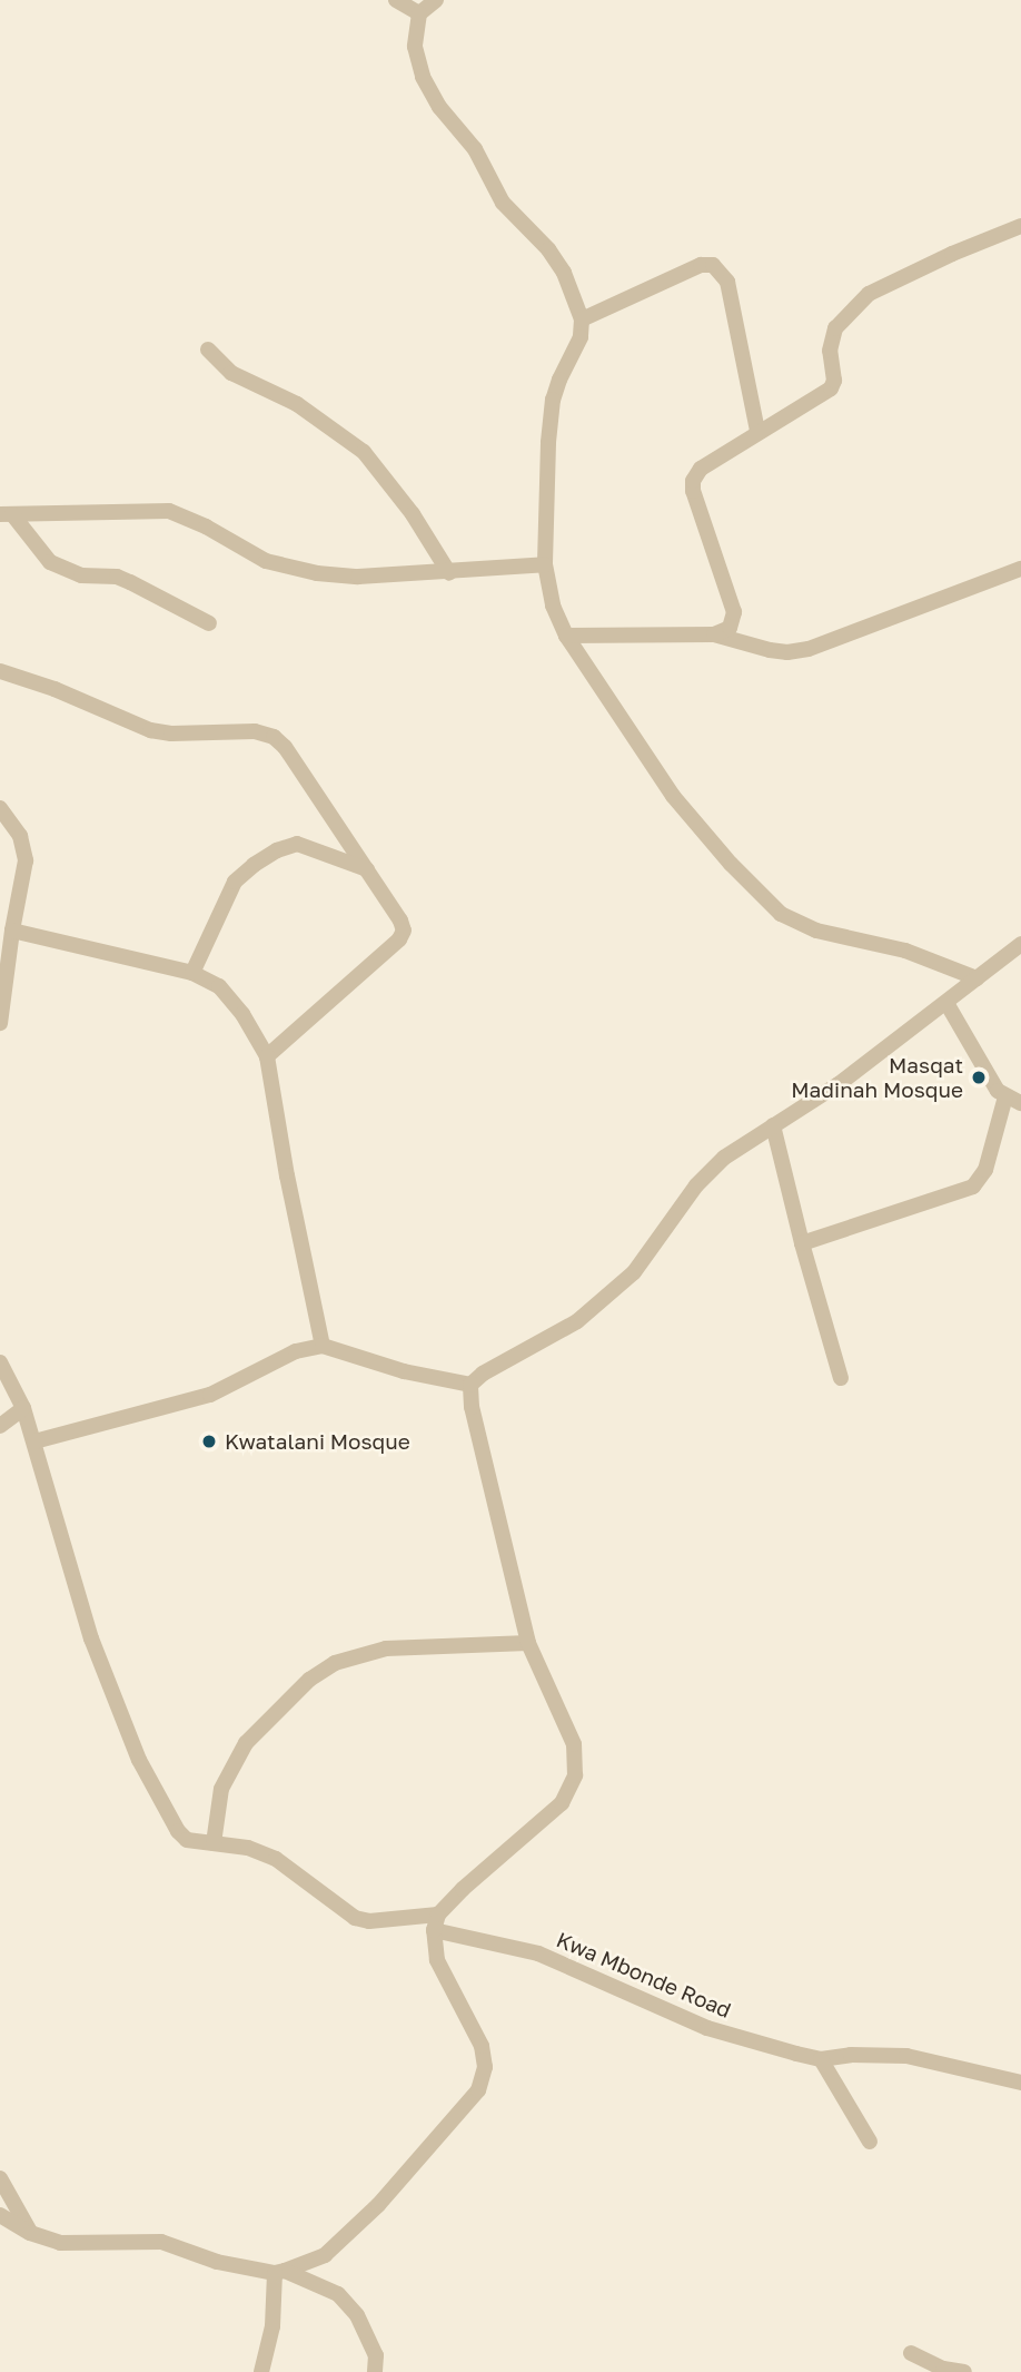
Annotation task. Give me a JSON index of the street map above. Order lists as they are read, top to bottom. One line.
{"streets":{"street":["Kwa Mbonde Road"]},"places":["Masqat Madinah Mosque","Kwatalani Mosque"]}
